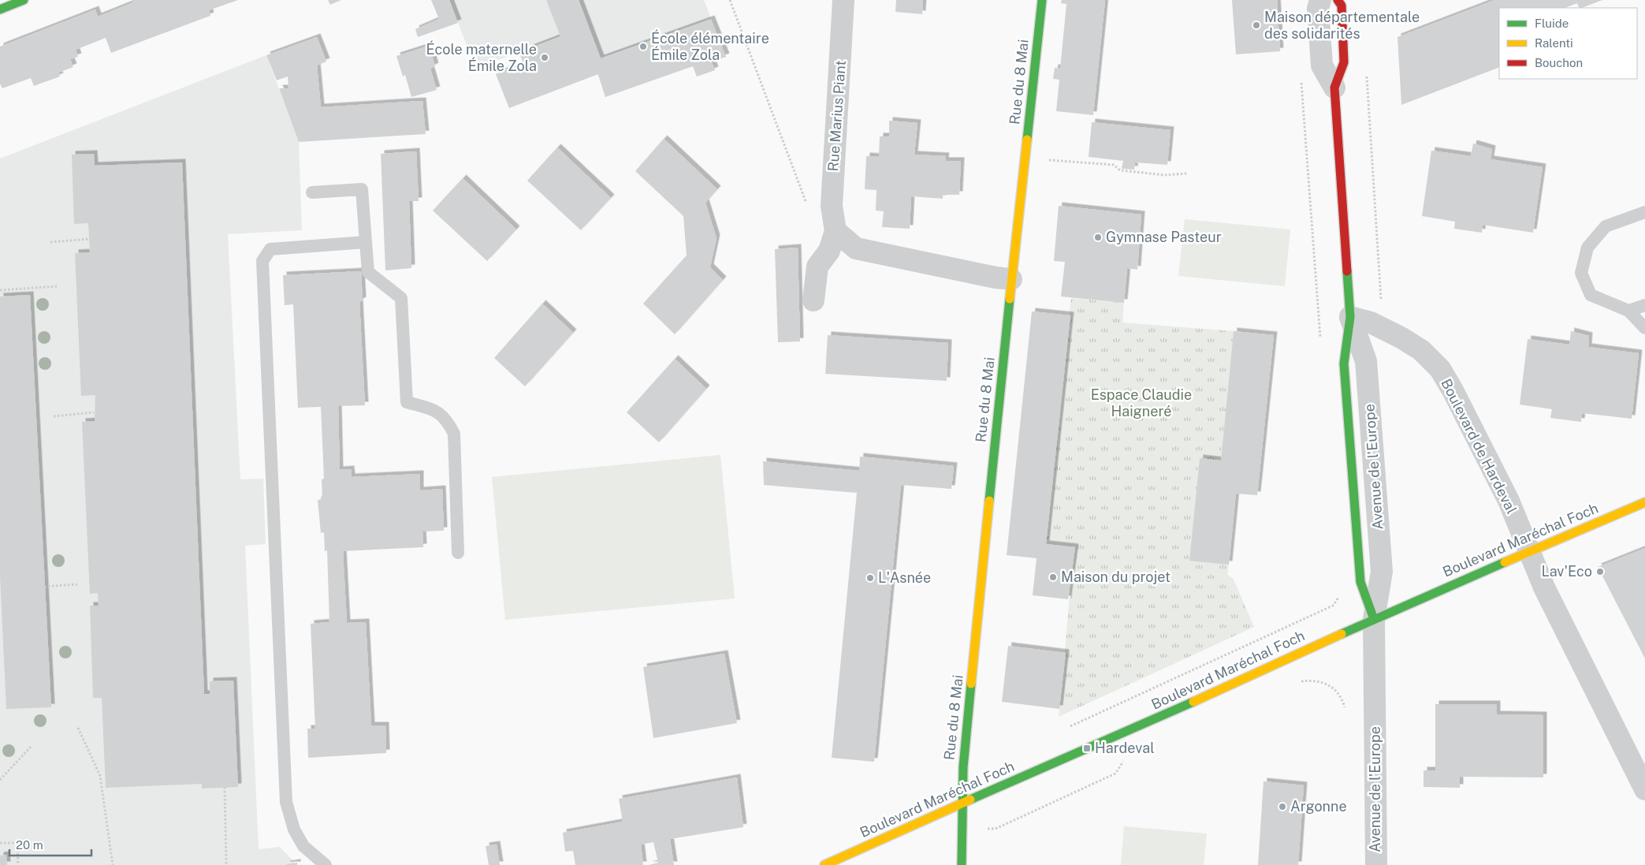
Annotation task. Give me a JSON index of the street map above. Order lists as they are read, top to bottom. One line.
{"streets":{"street":["Rue du 8 Mai","Rue Marius Piant","Boulevard de Hardeval","Avenue de l'Europe","Boulevard Maréchal Foch"]},"crossings":[["Rue du 8 Mai","Boulevard Maréchal Foch"],["Boulevard de Hardeval","Avenue de l'Europe"],["Boulevard de Hardeval","Boulevard Maréchal Foch"],["Avenue de l'Europe","Boulevard Maréchal Foch"]],"parks":["Espace Claudie Haigneré"],"places":{"other":["Maison départementale des solidarités","École élémentaire Émile Zola","École maternelle Émile Zola","Gymnase Pasteur","Lav'Eco","Maison du projet","L'Asnée","Argonne"],"transit":["Hardeval"]},"legend":["Fluide","Ralenti","Bouchon"],"scale_bar":"20 m"}
